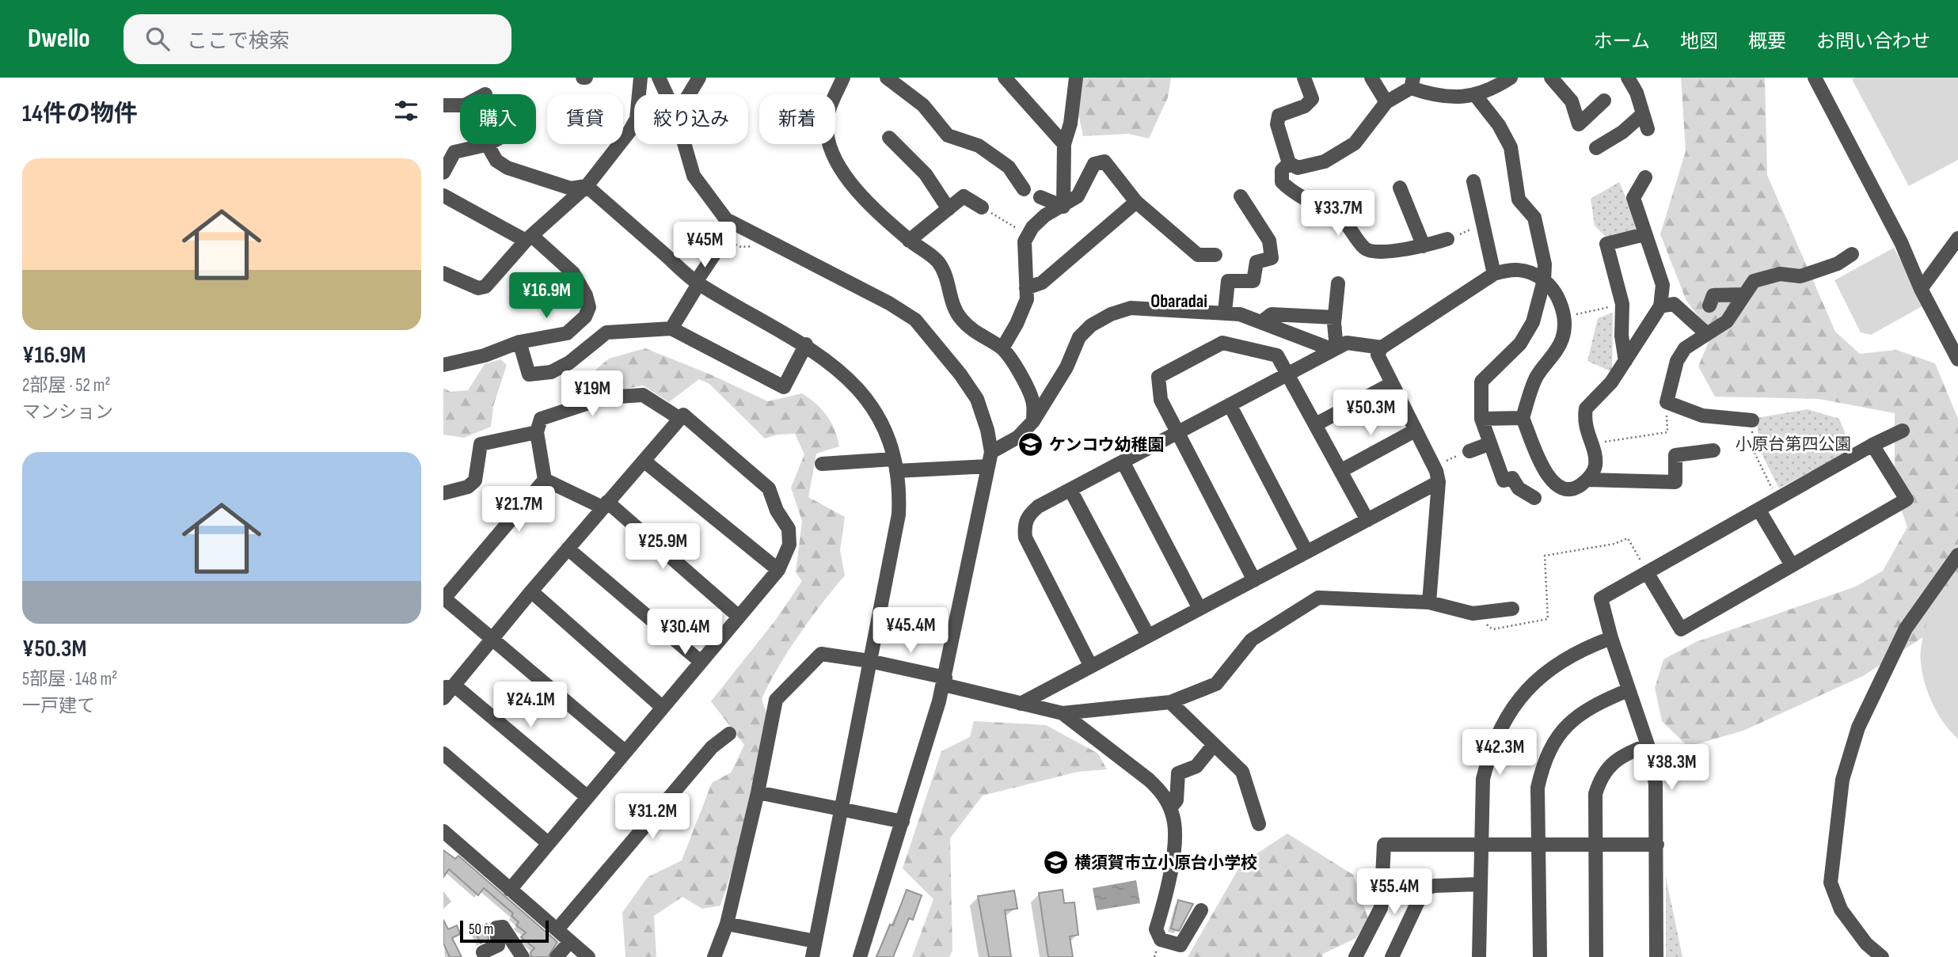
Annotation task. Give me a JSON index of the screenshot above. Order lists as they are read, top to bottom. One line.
{"districts":["Obaradai"],"parks":["小原台第四公園"],"places":{"school or university":["ケンコウ幼稚園","横須賀市立小原台小学校"]},"scale_bar":"50 m","page":{"header":"Dwello","search":"ここで検索","nav":["ホーム","地図","概要","お問い合わせ"],"heading":"14件の物件","chip":["購入","賃貸","絞り込み","新着"],"list":[{"name":"¥16.9M","note":"2部屋 · 52 m² · マンション"},{"name":"¥50.3M","note":"5部屋 · 148 m² · 一戸建て"}],"price":["¥33.7M","¥45M","¥16.9M","¥19M","¥50.3M","¥21.7M","¥25.9M","¥45.4M","¥30.4M","¥24.1M","¥42.3M","¥38.3M","¥31.2M","¥55.4M"],"scale":"50 m"}}
